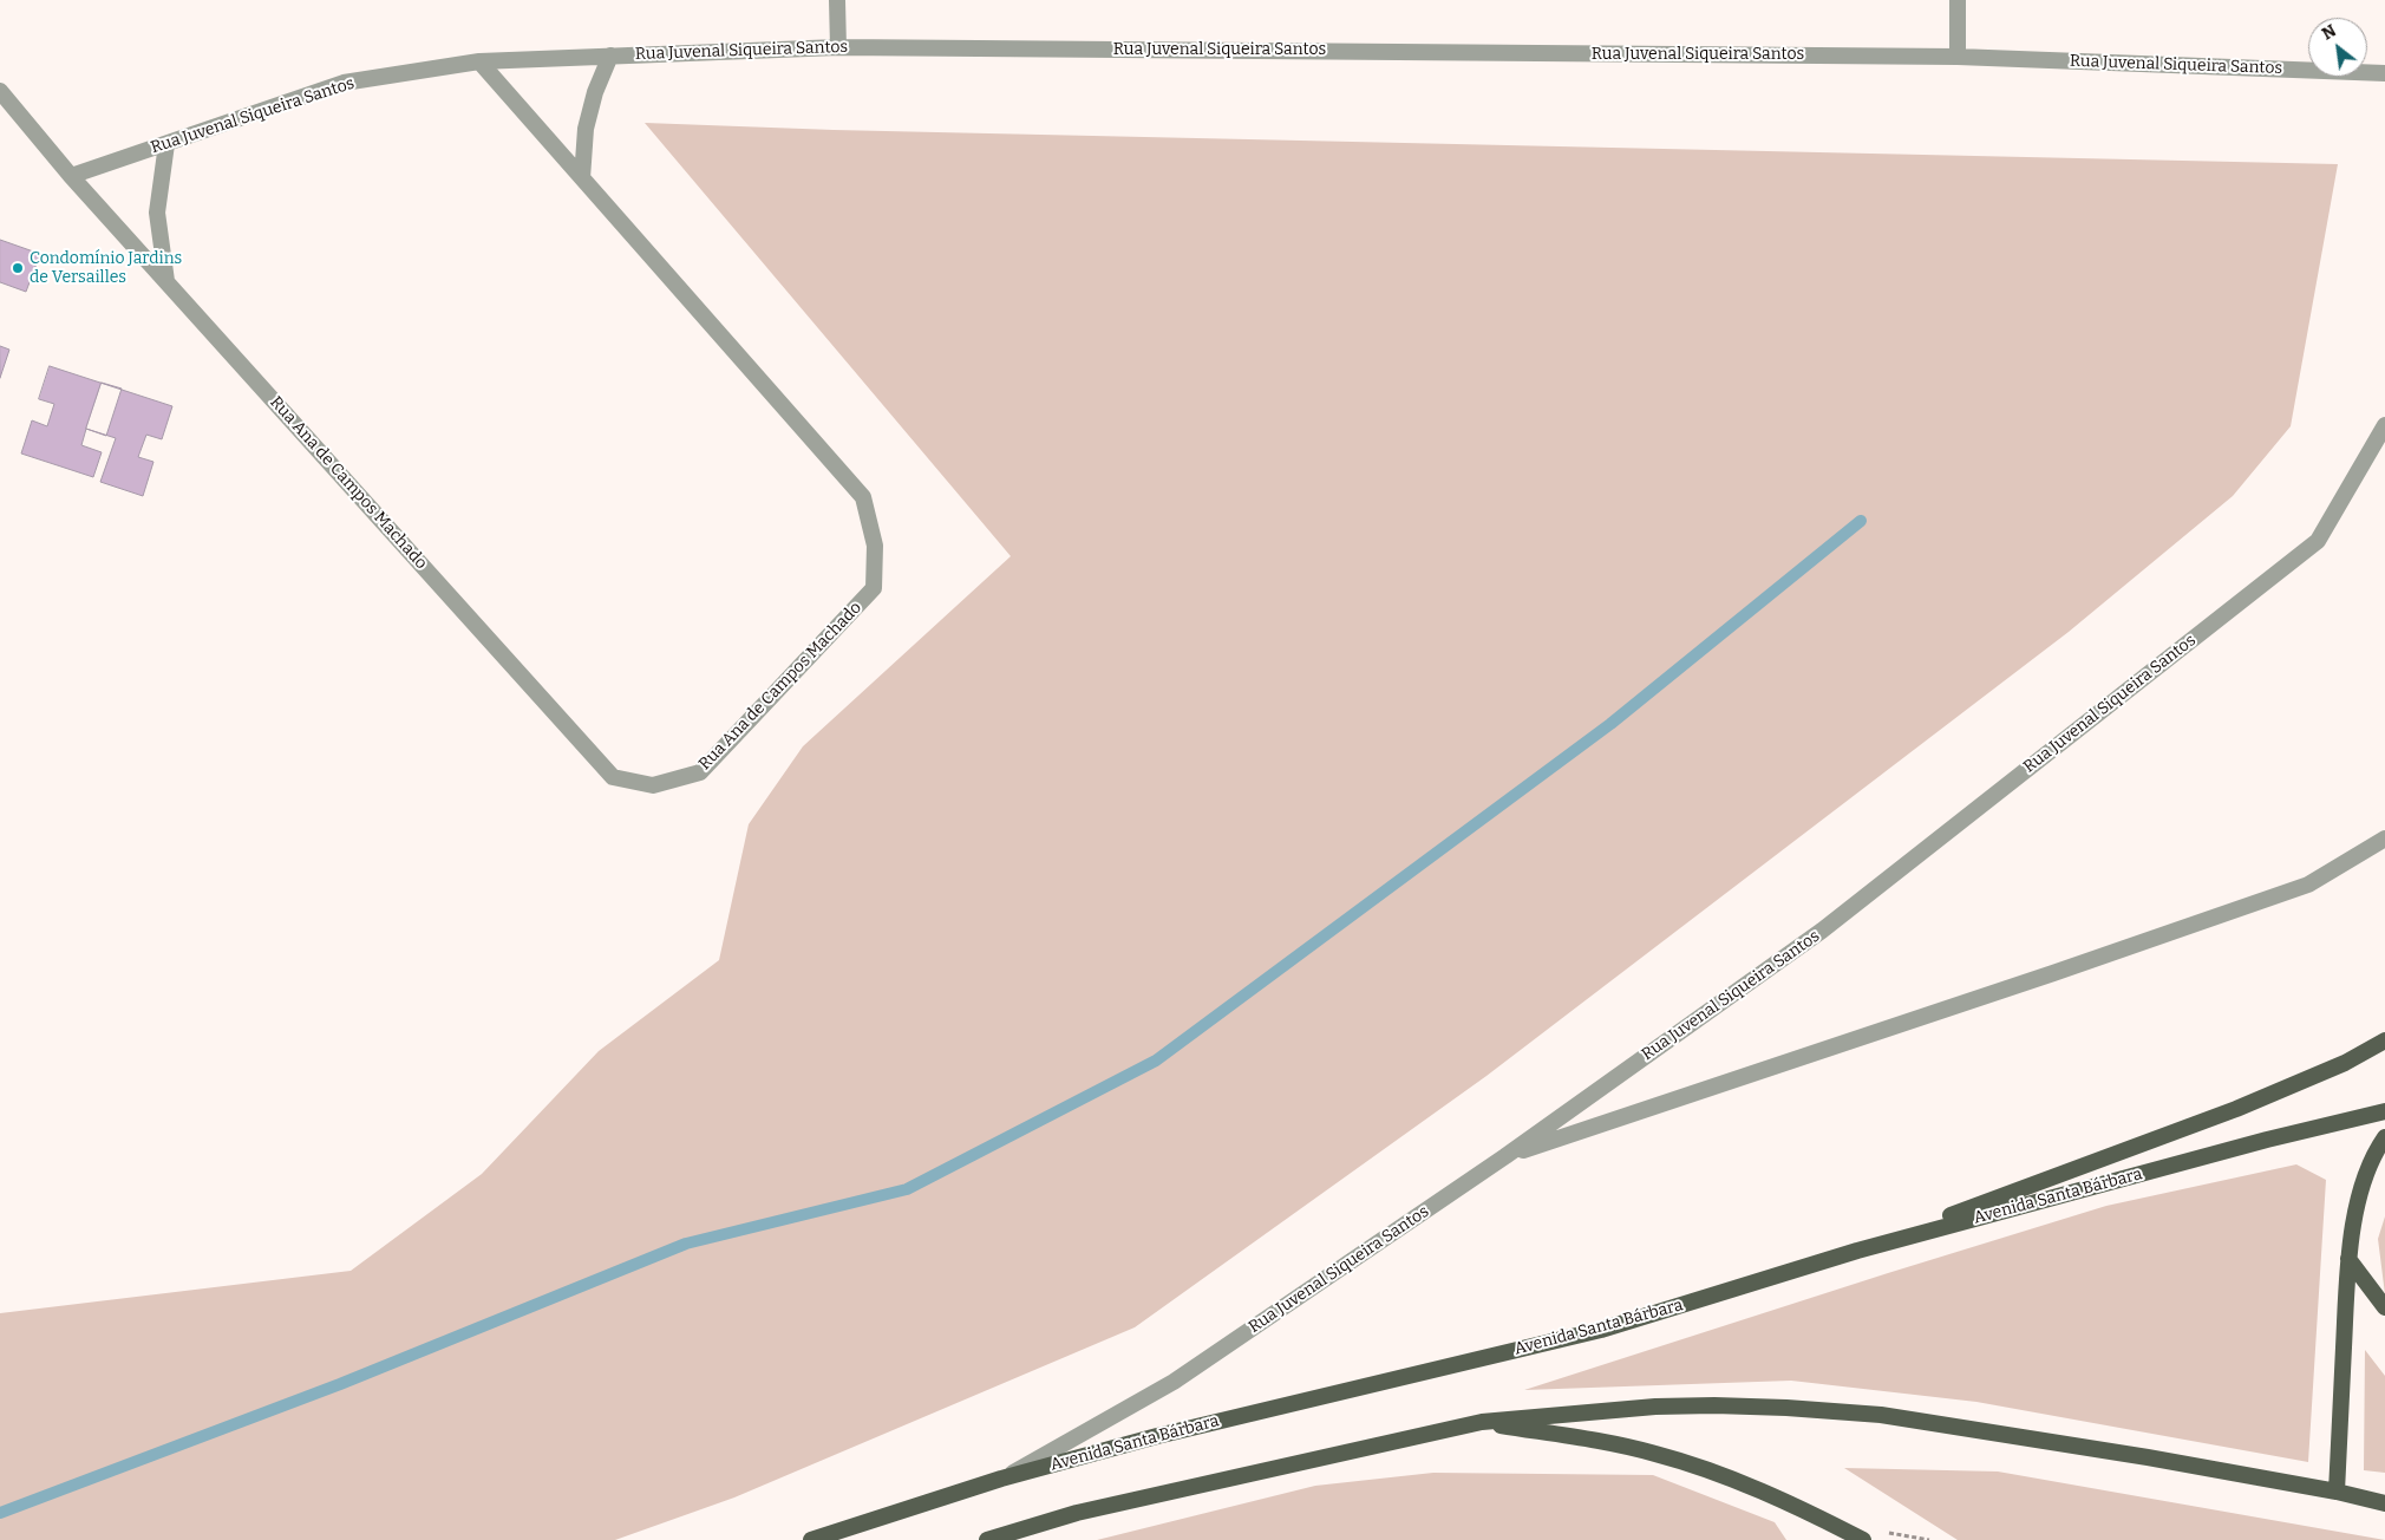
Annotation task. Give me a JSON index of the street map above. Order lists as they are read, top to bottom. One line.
{"streets":{"main road":["Avenida Santa Bárbara"],"street":["Rua Juvenal Siqueira Santos","Rua Ana de Campos Machado"]},"crossings":[["Rua Juvenal Siqueira Santos","Rua Ana de Campos Machado"],["Rua Juvenal Siqueira Santos","Avenida Santa Bárbara"]],"places":["Condomínio Jardins de Versailles"],"north":"top left"}
